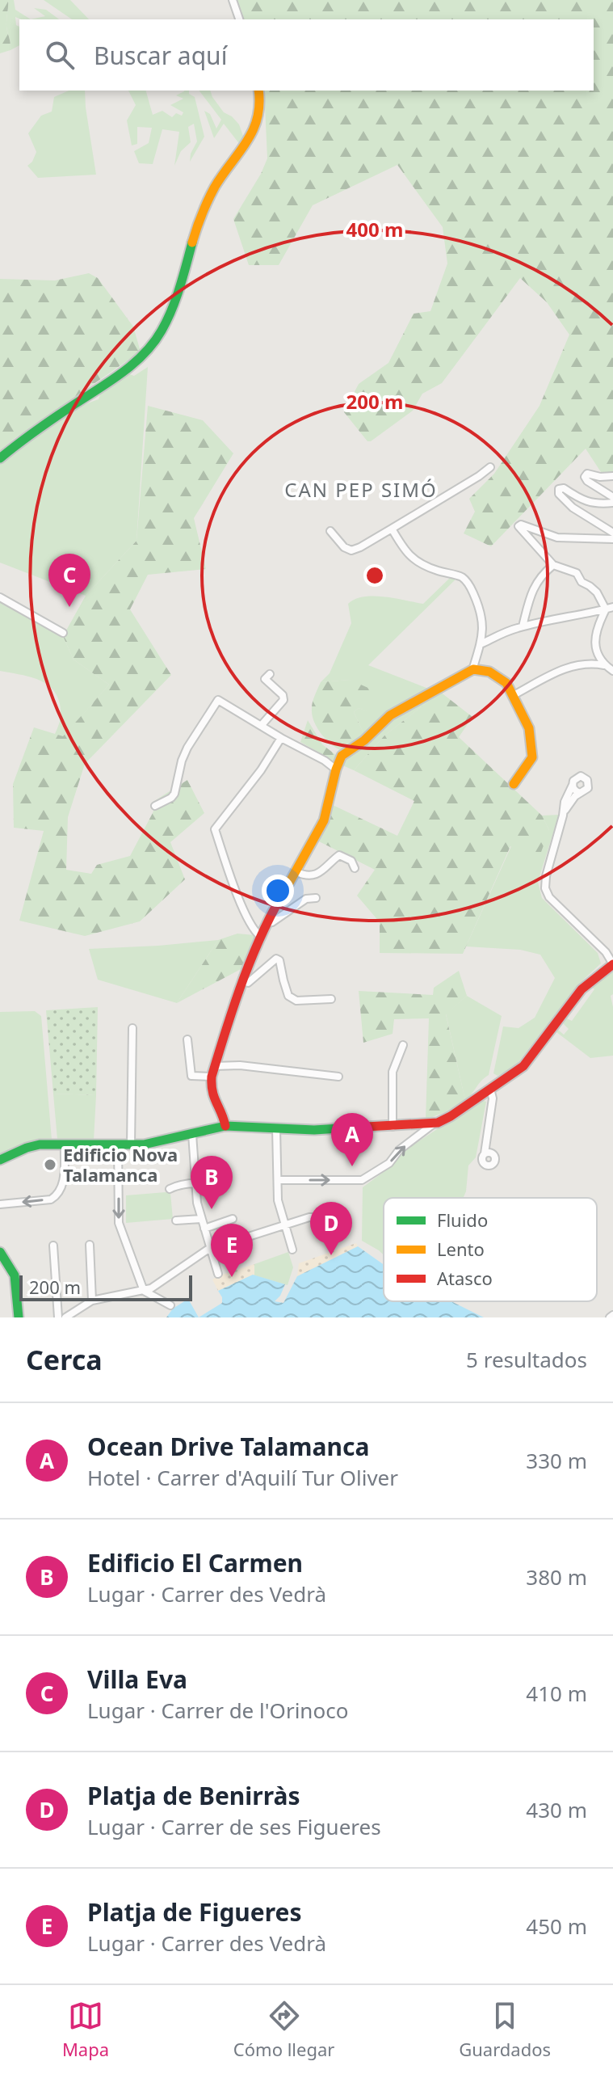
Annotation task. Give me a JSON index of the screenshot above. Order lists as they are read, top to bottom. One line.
{"districts":["CAN PEP SIMÓ"],"places":["Edificio Nova Talamanca"],"legend":["Fluido","Lento","Atasco"],"scale_bar":"200 m","page":{"search":"Buscar aquí","pins":["C","A","B","D","E"],"scale":"200 m","heading":["Cerca","5 resultados"],"list":[{"mark":"A","name":"Ocean Drive Talamanca","note":"Hotel · Carrer d'Aquilí Tur Oliver","value":"330 m"},{"mark":"B","name":"Edificio El Carmen","note":"Lugar · Carrer des Vedrà","value":"380 m"},{"mark":"C","name":"Villa Eva","note":"Lugar · Carrer de l'Orinoco","value":"410 m"},{"mark":"D","name":"Platja de Benirràs","note":"Lugar · Carrer de ses Figueres","value":"430 m"},{"mark":"E","name":"Platja de Figueres","note":"Lugar · Carrer des Vedrà","value":"450 m"}],"nav":["Mapa","Cómo llegar","Guardados"]},"rings":["400 m","200 m"]}
